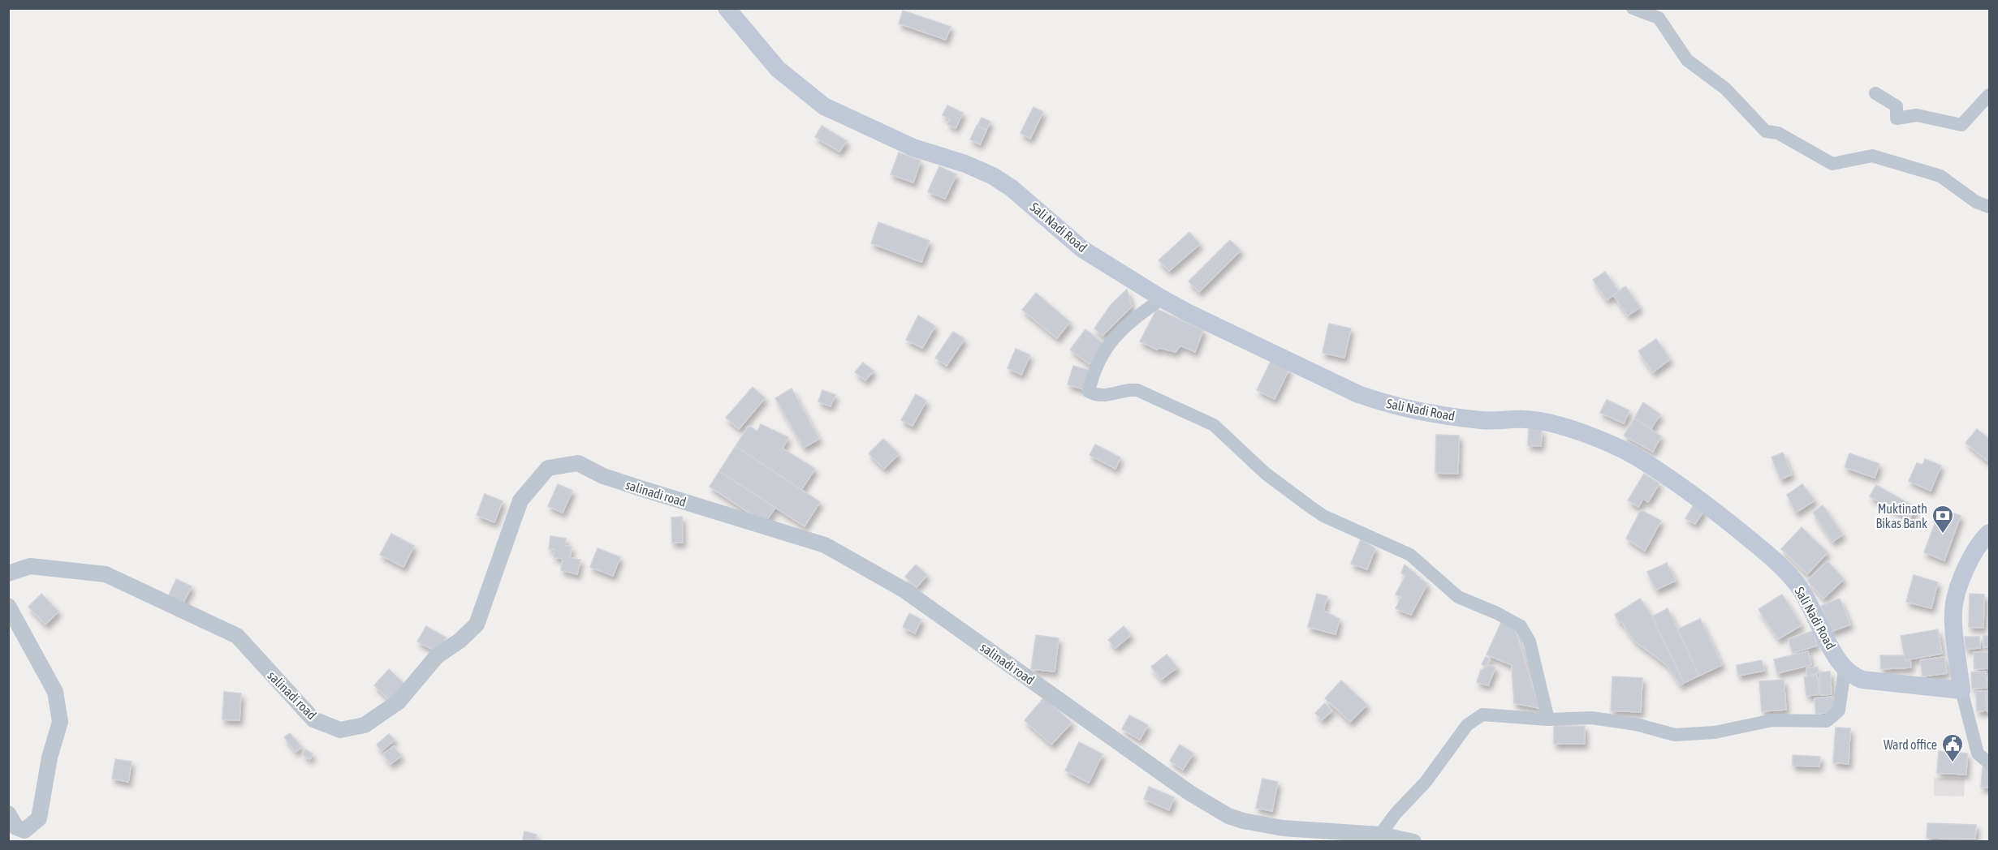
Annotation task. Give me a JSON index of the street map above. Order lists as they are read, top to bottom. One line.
{"streets":{"main road":["Sali Nadi Road"],"street":["salinadi road"]},"places":{"bank":["Muktinath Bikas Bank"],"public building":["Ward office"]}}
